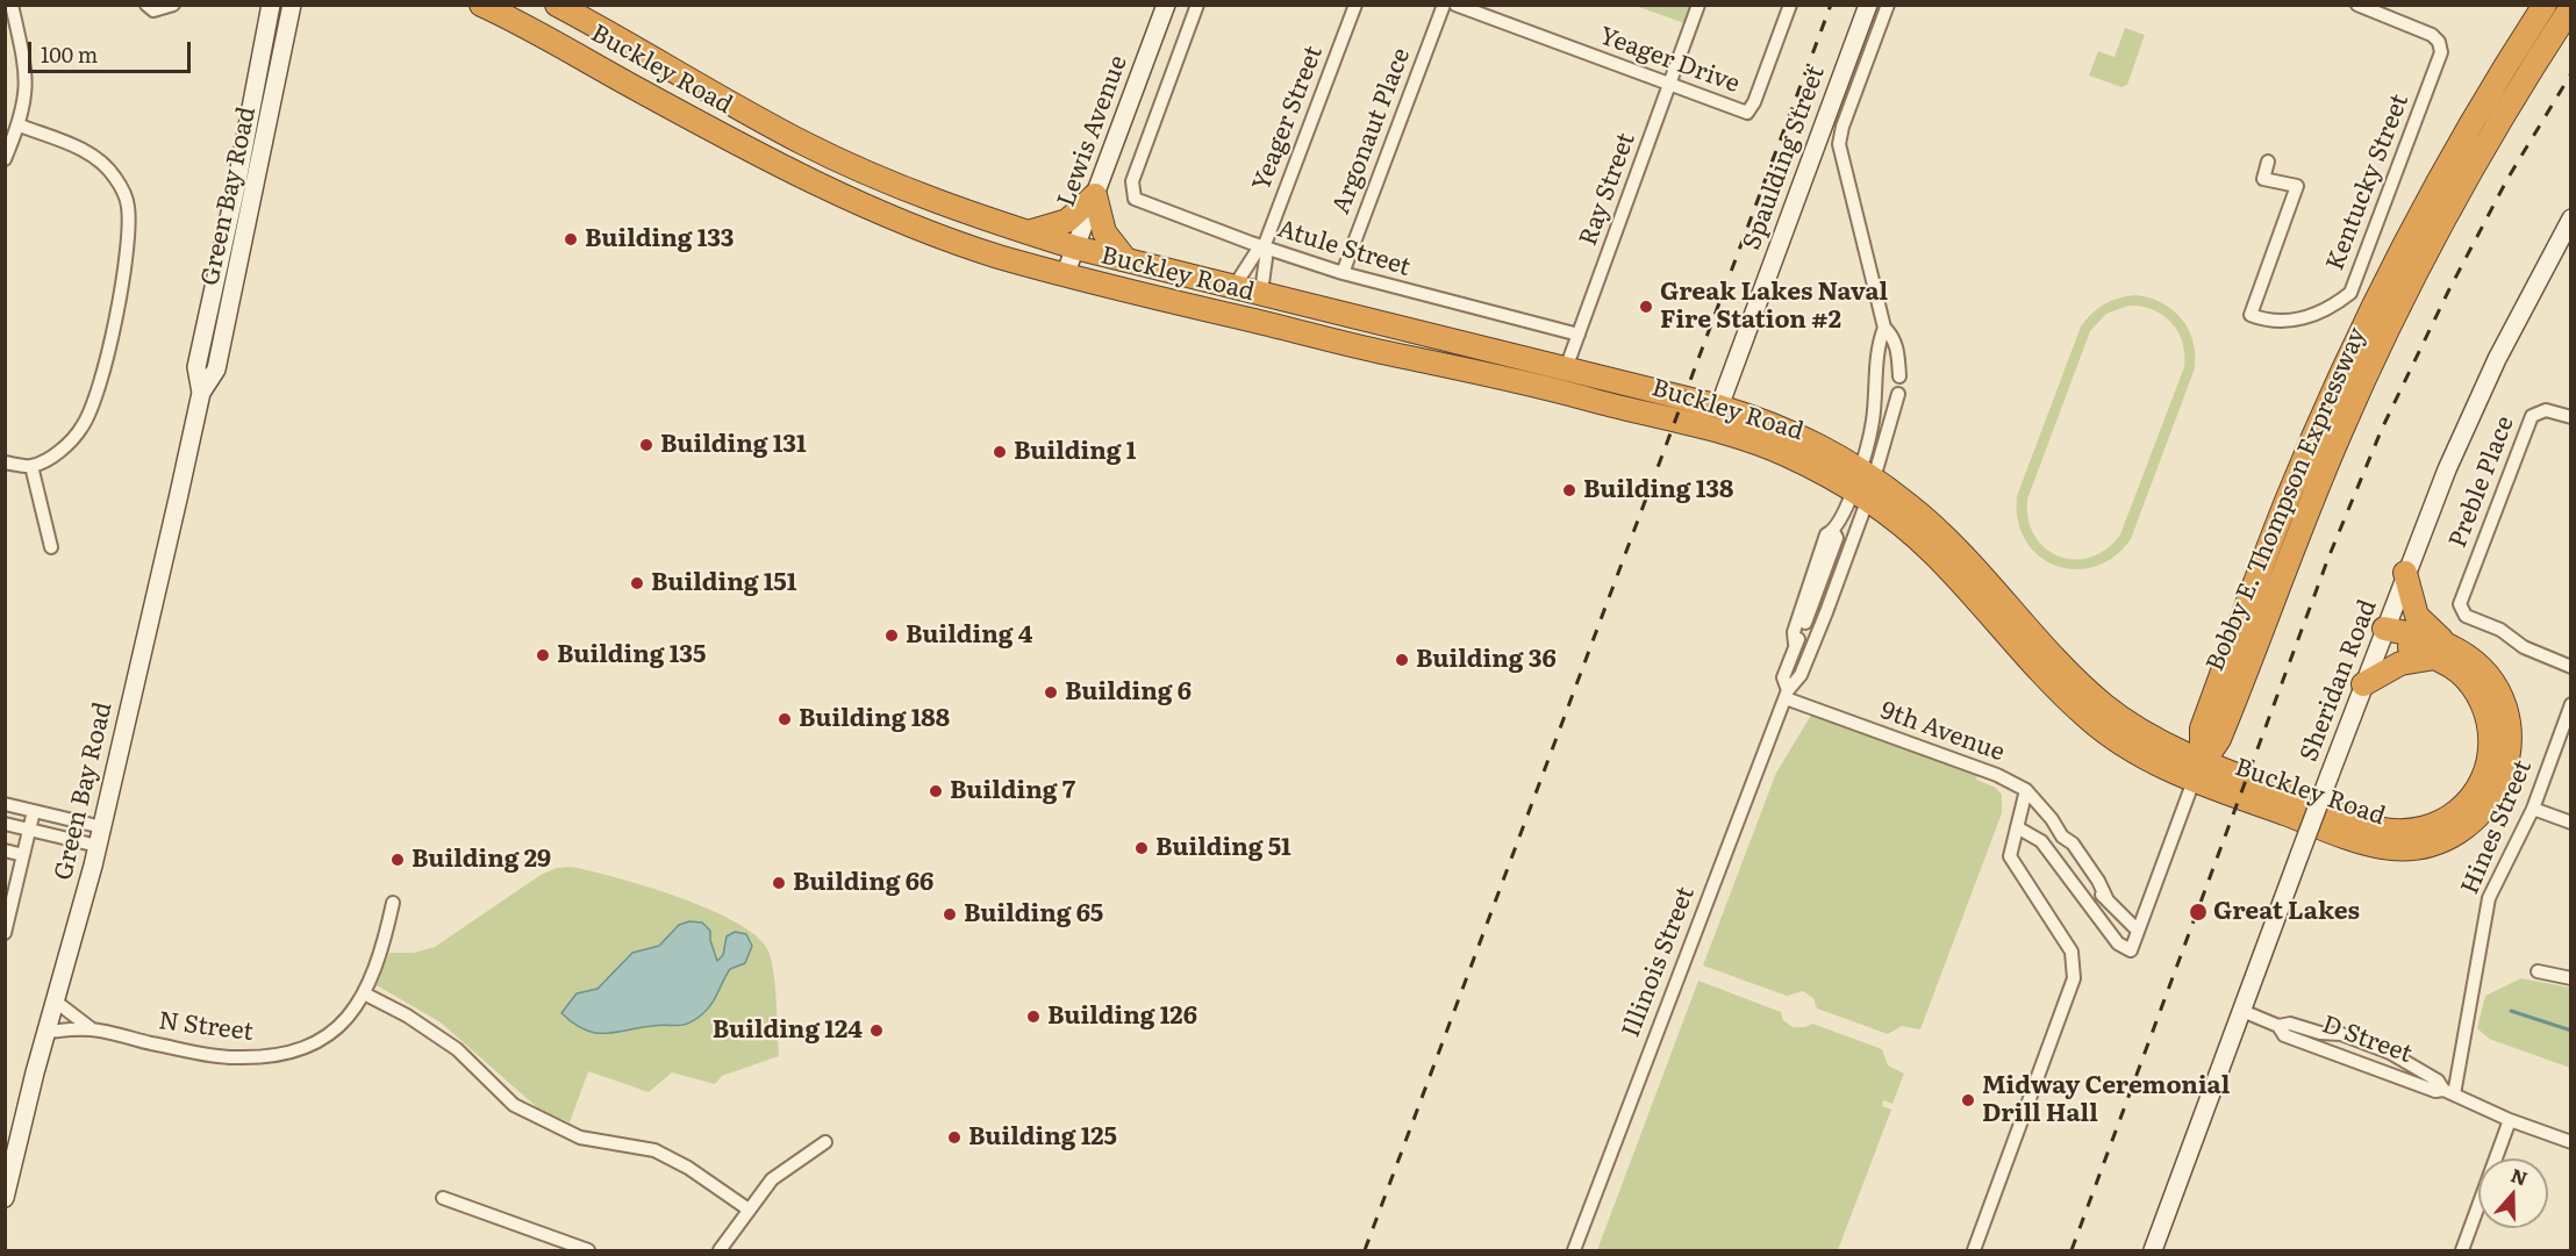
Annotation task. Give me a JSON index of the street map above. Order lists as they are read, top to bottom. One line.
{"streets":{"highway":["Buckley Road","Bobby E. Thompson Expressway"],"main road":["Lewis Avenue","Spaulding Street","Green Bay Road","Sheridan Road"],"street":["Yeager Drive","Yeager Street","Argonaut Place","Kentucky Street","Ray Street","Atule Street","Preble Place","9th Avenue","Hines Street","Illinois Street","N Street","D Street"]},"crossings":[["Yeager Drive","Ray Street"],["Buckley Road","Lewis Avenue"],["Buckley Road","Spaulding Street"],["Buckley Road","Ray Street"],["Buckley Road","Bobby E. Thompson Expressway"],["Buckley Road","Sheridan Road"],["Buckley Road","Illinois Street"],["Yeager Street","Atule Street"],["Argonaut Place","Atule Street"],["Ray Street","Atule Street"],["Green Bay Road","N Street"],["Sheridan Road","D Street"],["9th Avenue","Illinois Street"],["Hines Street","D Street"]],"places":["Building 133","Greak Lakes Naval Fire Station #2","Building 131","Building 1","Building 138","Building 151","Building 4","Building 135","Building 36","Building 6","Building 188","Building 7","Building 51","Building 29","Building 66","Great Lakes","Building 65","Building 126","Building 124","Midway Ceremonial Drill Hall","Building 125"],"scale_bar":"100 m","north":"top"}
